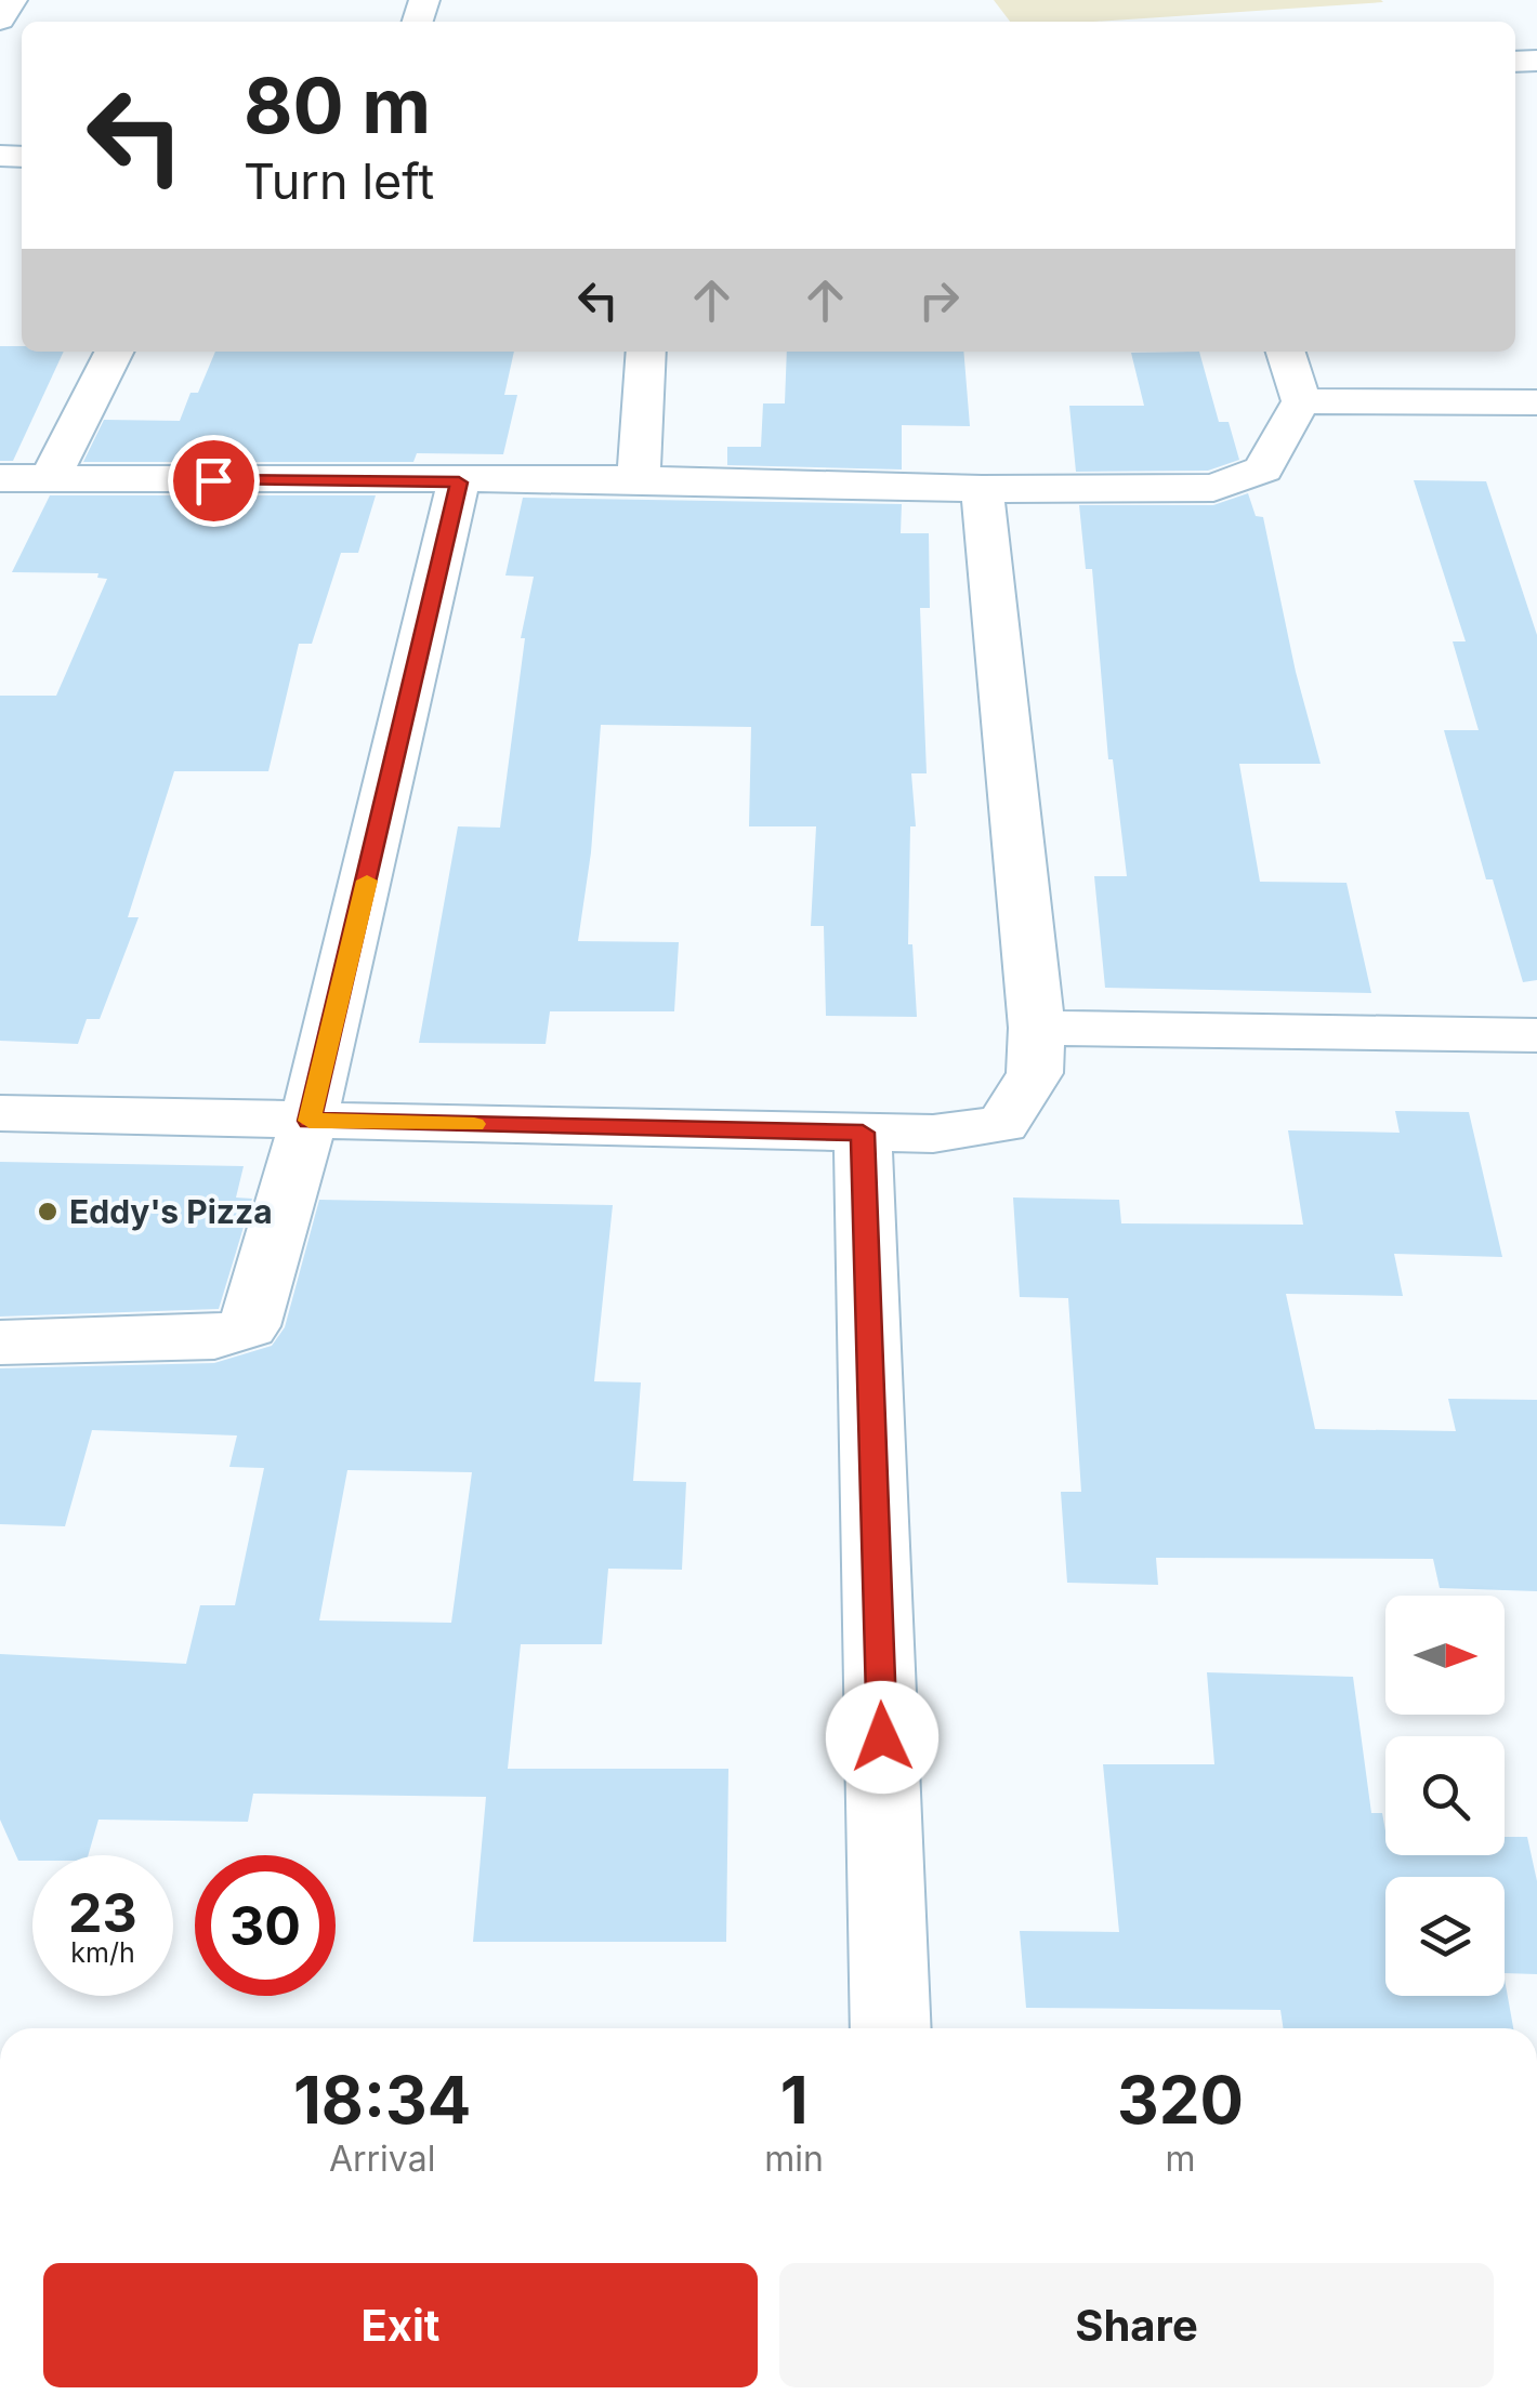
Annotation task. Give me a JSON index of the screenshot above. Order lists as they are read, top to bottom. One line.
{"places":["Eddy's Pizza"],"north":"right","page":{"turn":["80 m","Turn left"],"speed":"23 km/h","limit":"30","eta":["18:34","Arrival","1","min","320","m"],"buttons":["Exit","Share"]}}
